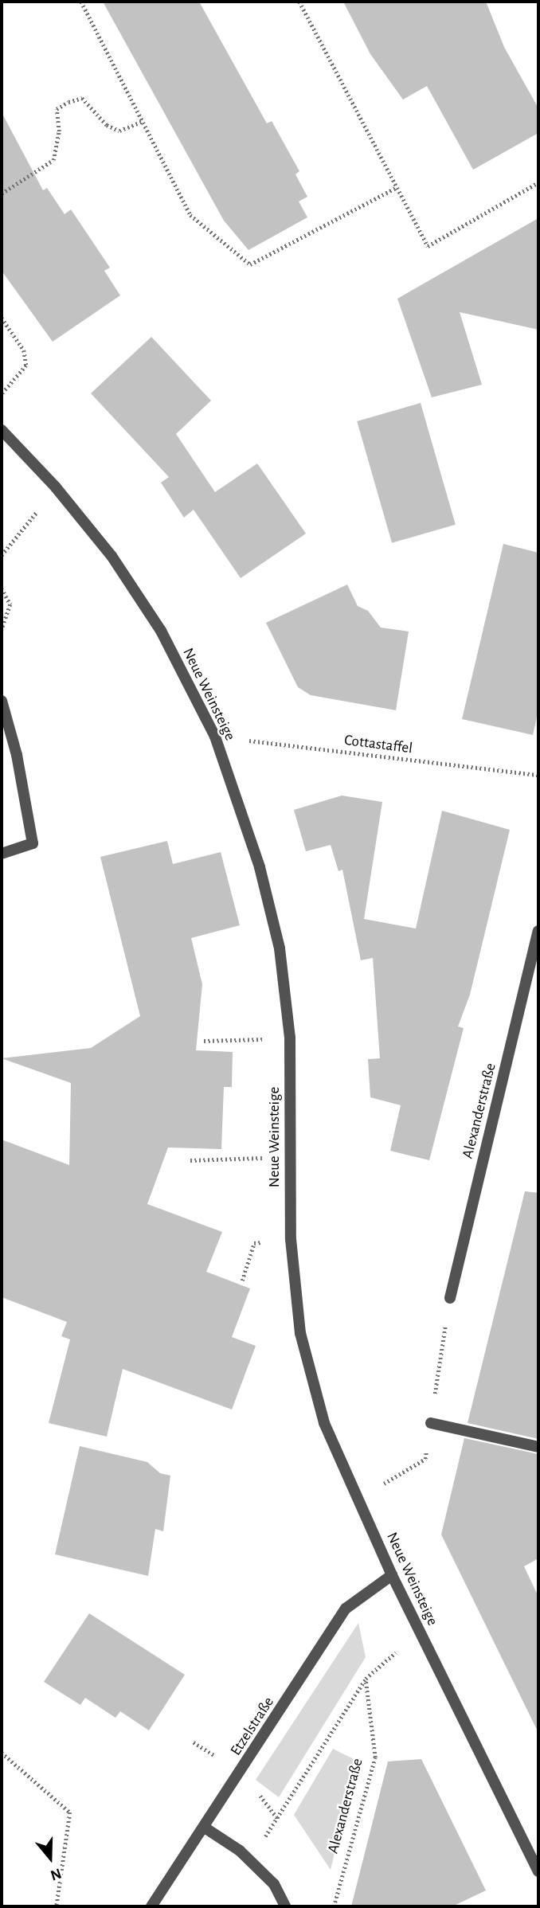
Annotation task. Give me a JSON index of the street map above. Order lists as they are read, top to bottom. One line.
{"streets":{"street":["Neue Weinsteige","Alexanderstraße","Etzelstraße"],"path":["Cottastaffel"]},"crossings":[["Neue Weinsteige","Cottastaffel"],["Neue Weinsteige","Etzelstraße"]],"north":"bottom"}
